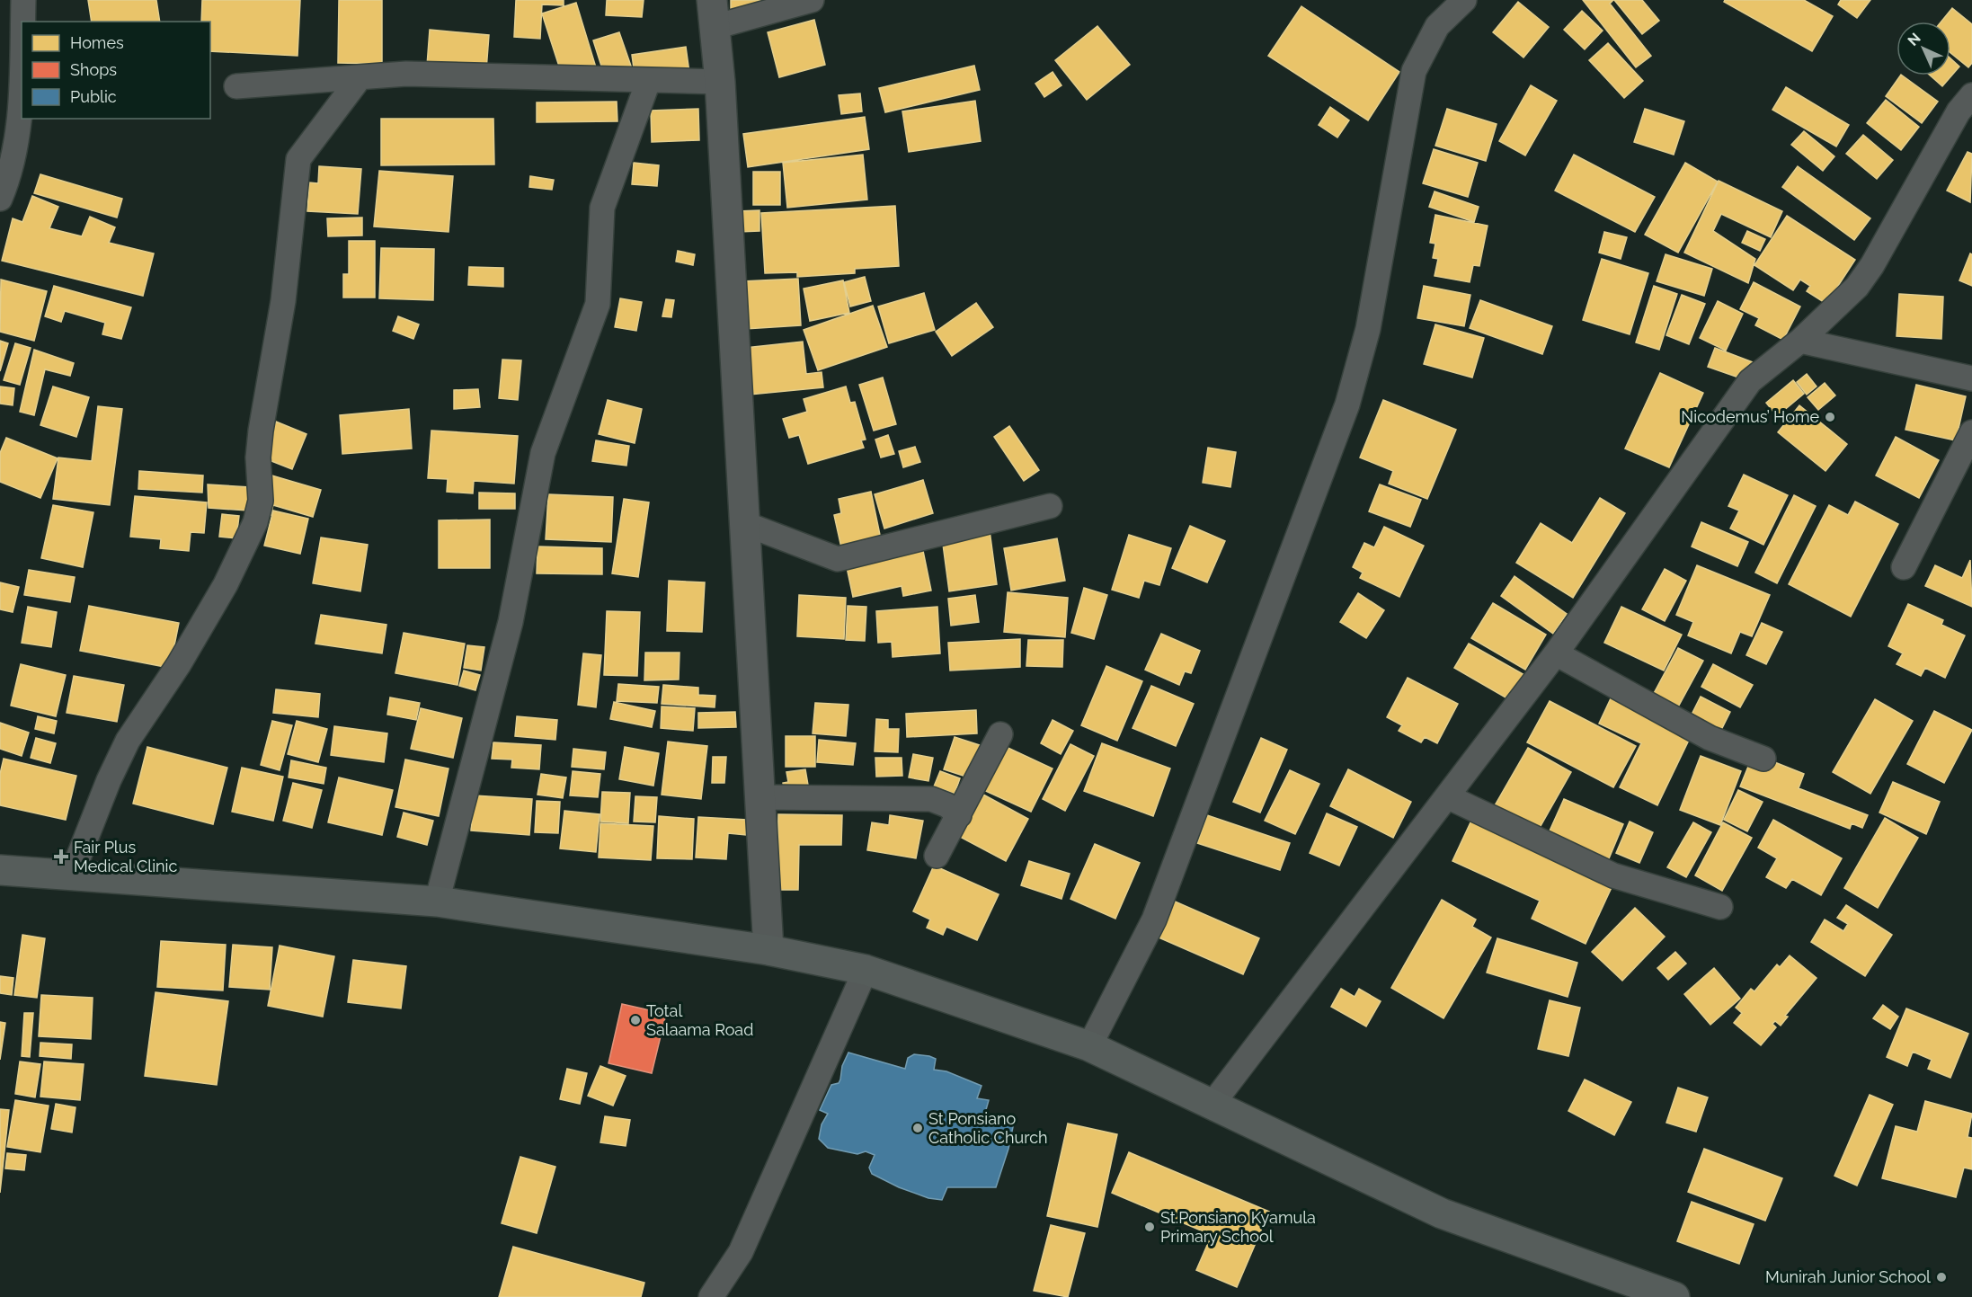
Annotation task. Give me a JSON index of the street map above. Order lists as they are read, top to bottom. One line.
{"places":{"other":["Nicodemus’ Home","Total Salaama Road","St Ponsiano Catholic Church","St.Ponsiano Kyamula Primary School","Munirah Junior School"],"health":["Fair Plus Medical Clinic"]},"legend":["Homes","Shops","Public"],"north":"top left"}
